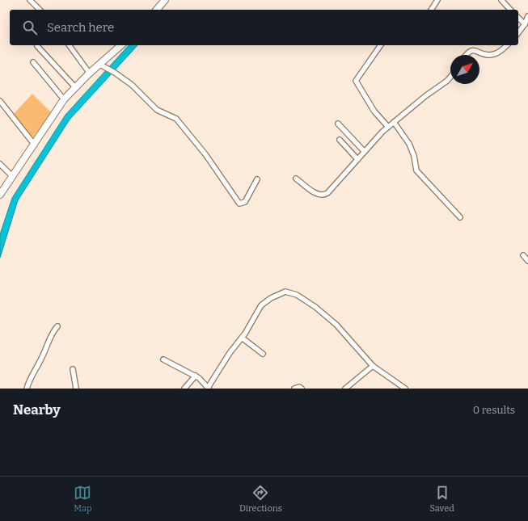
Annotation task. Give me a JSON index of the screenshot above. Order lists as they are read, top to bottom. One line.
{"north":"top right","page":{"search":"Search here","heading":["Nearby","0 results"],"nav":["Map","Directions","Saved"]}}
